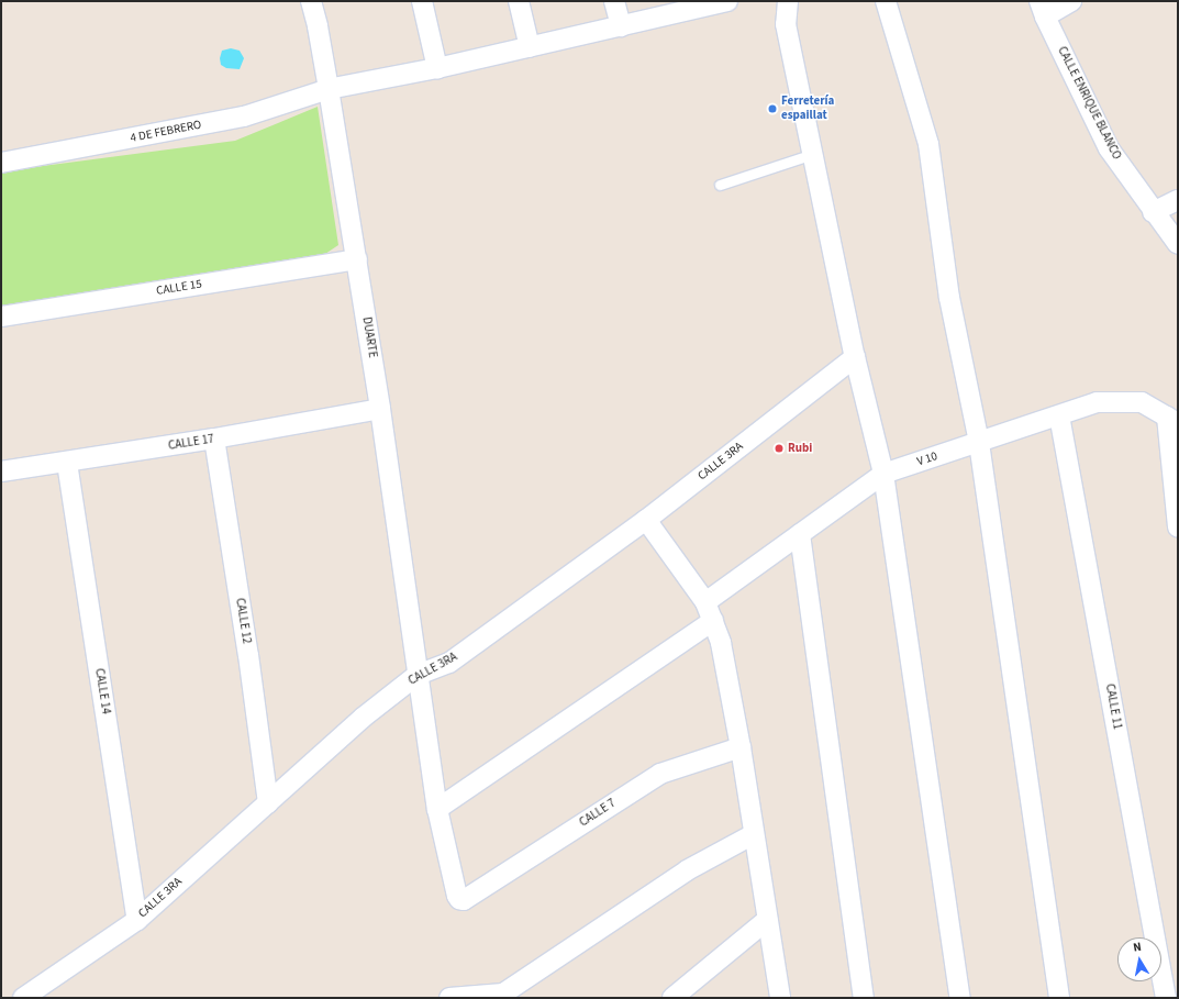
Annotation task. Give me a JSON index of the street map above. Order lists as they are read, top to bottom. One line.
{"streets":{"street":["CALLE ENRIQUE BLANCO","4 DE FEBRERO","CALLE 15","DUARTE","CALLE 17","V 10","CALLE 3RA","CALLE 12","CALLE 14","CALLE 11","CALLE 7"]},"crossings":[["4 DE FEBRERO","DUARTE"],["CALLE 15","DUARTE"],["DUARTE","CALLE 17"],["DUARTE","CALLE 3RA"],["DUARTE","CALLE 7"],["CALLE 17","CALLE 12"],["CALLE 17","CALLE 14"],["V 10","CALLE 11"],["CALLE 3RA","CALLE 12"],["CALLE 3RA","CALLE 14"]],"places":["Ferretería espaillat","Rubi"],"north":"top"}
